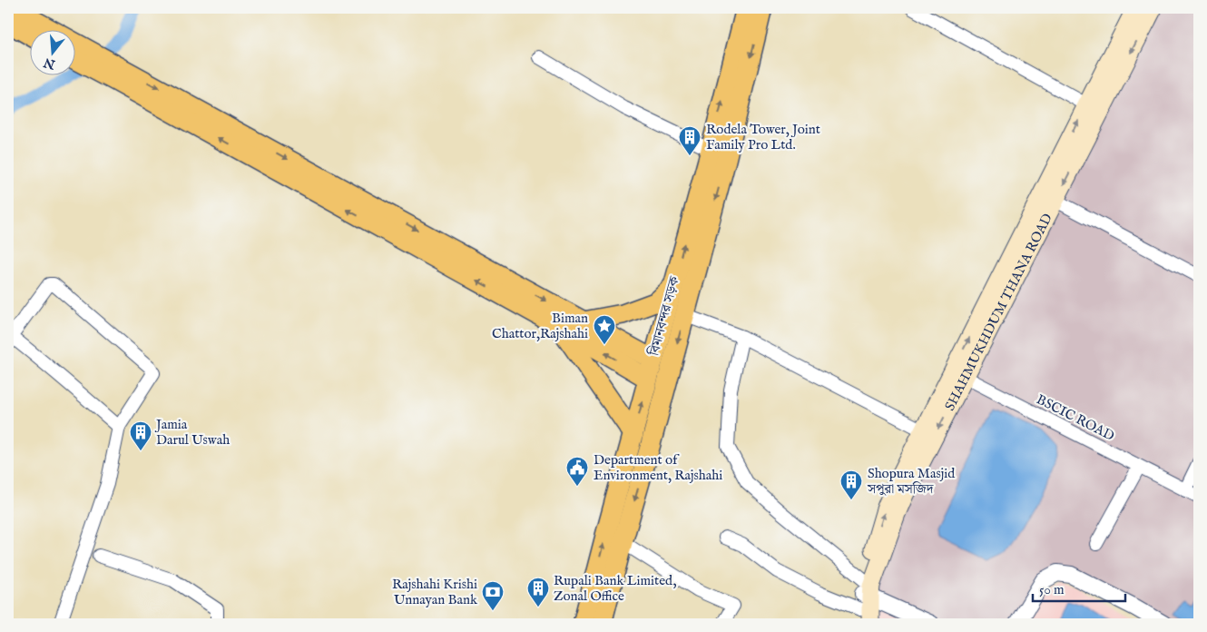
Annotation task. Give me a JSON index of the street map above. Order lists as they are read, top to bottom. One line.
{"streets":{"main road":["SHAHMUKHDUM THANA ROAD","বিমানবন্দর সড়ক"],"street":["BSCIC ROAD"]},"crossings":[["SHAHMUKHDUM THANA ROAD","BSCIC ROAD"]],"places":{"building":["Rodela Tower, Joint Family Pro Ltd.","Jamia Darul Uswah","Shopura Masjid সপুরা মসজিদ","Rupali Bank Limited, Zonal Office"],"place":["Biman Chattor,Rajshahi"],"public building":["Department of Environment, Rajshahi"],"bank":["Rajshahi Krishi Unnayan Bank"]},"scale_bar":"50 m","north":"bottom"}
